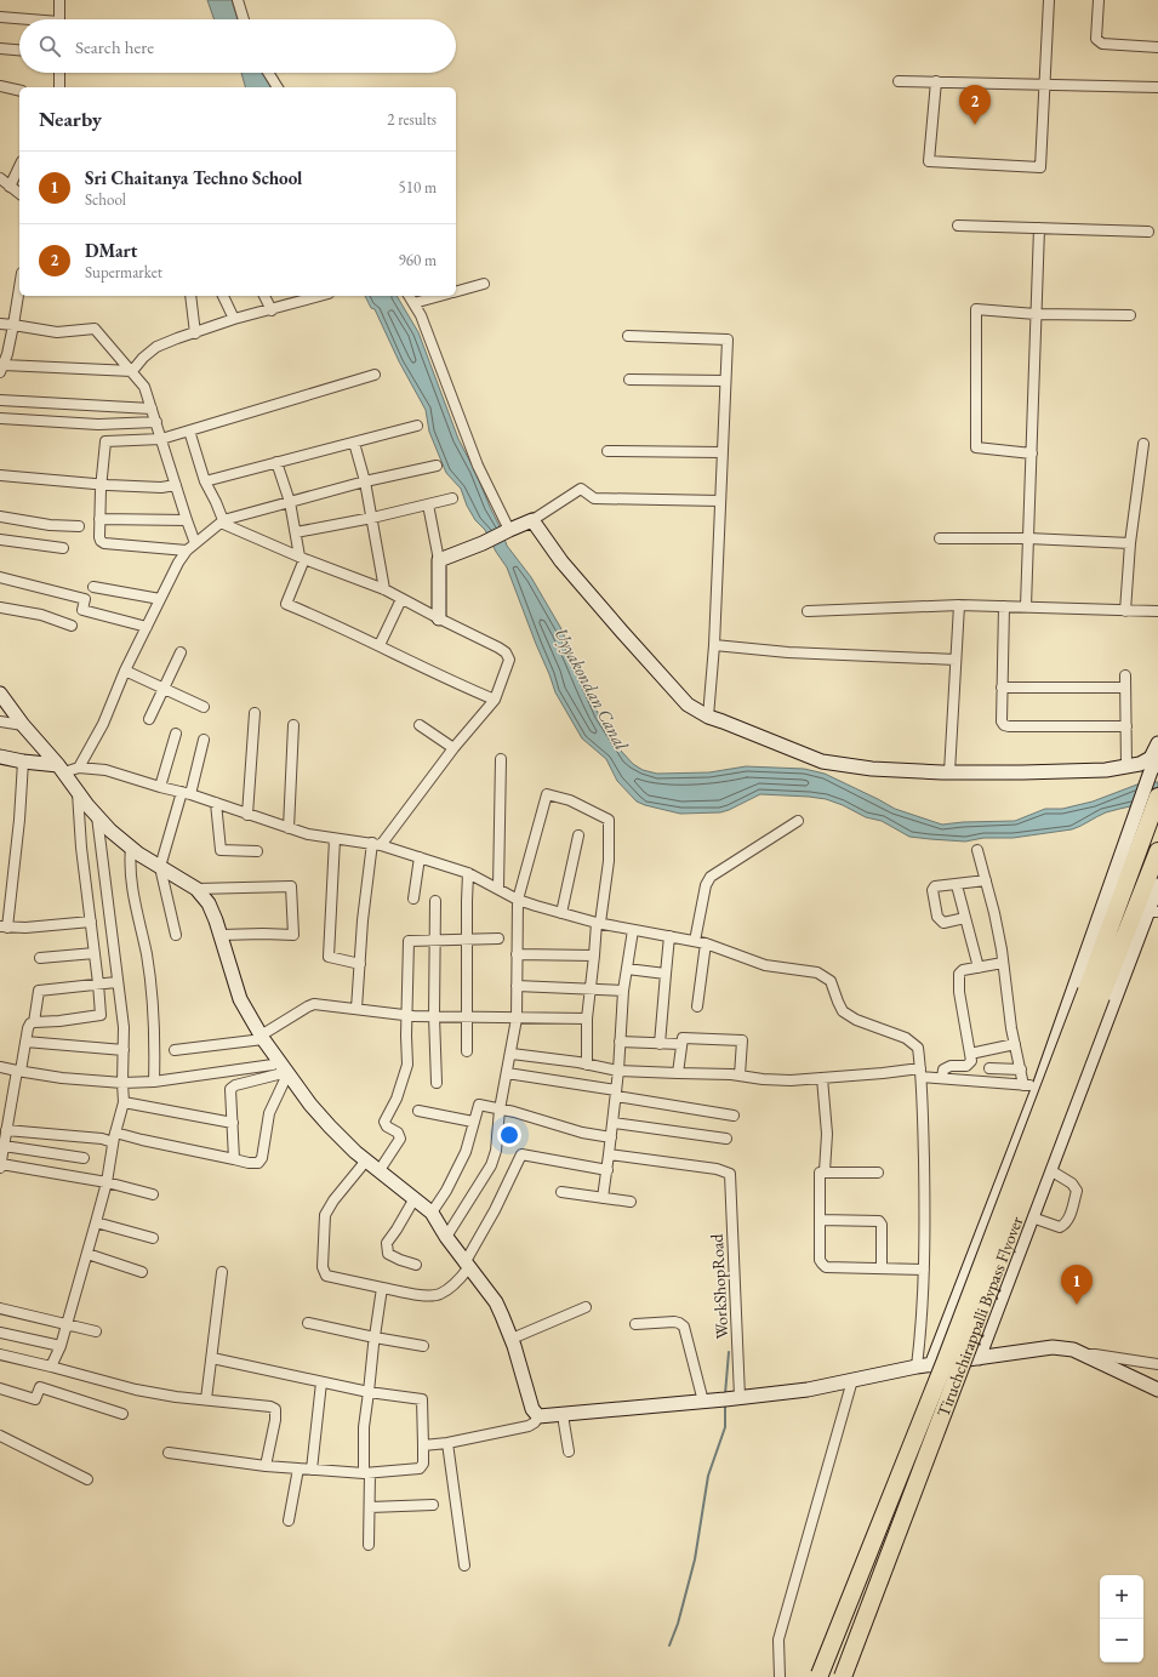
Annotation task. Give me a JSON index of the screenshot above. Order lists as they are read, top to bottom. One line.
{"streets":{"highway":["Tiruchchirappalli Bypass Flyover"],"street":["WorkShopRoad"]},"water":["Uyyakondan Canal"],"page":{"search":"Search here","pins":["2","1"],"heading":["Nearby","2 results"],"list":[{"mark":"1","name":"Sri Chaitanya Techno School","note":"School","value":"510 m"},{"mark":"2","name":"DMart","note":"Supermarket","value":"960 m"}],"map_buttons":["+","−"]}}
